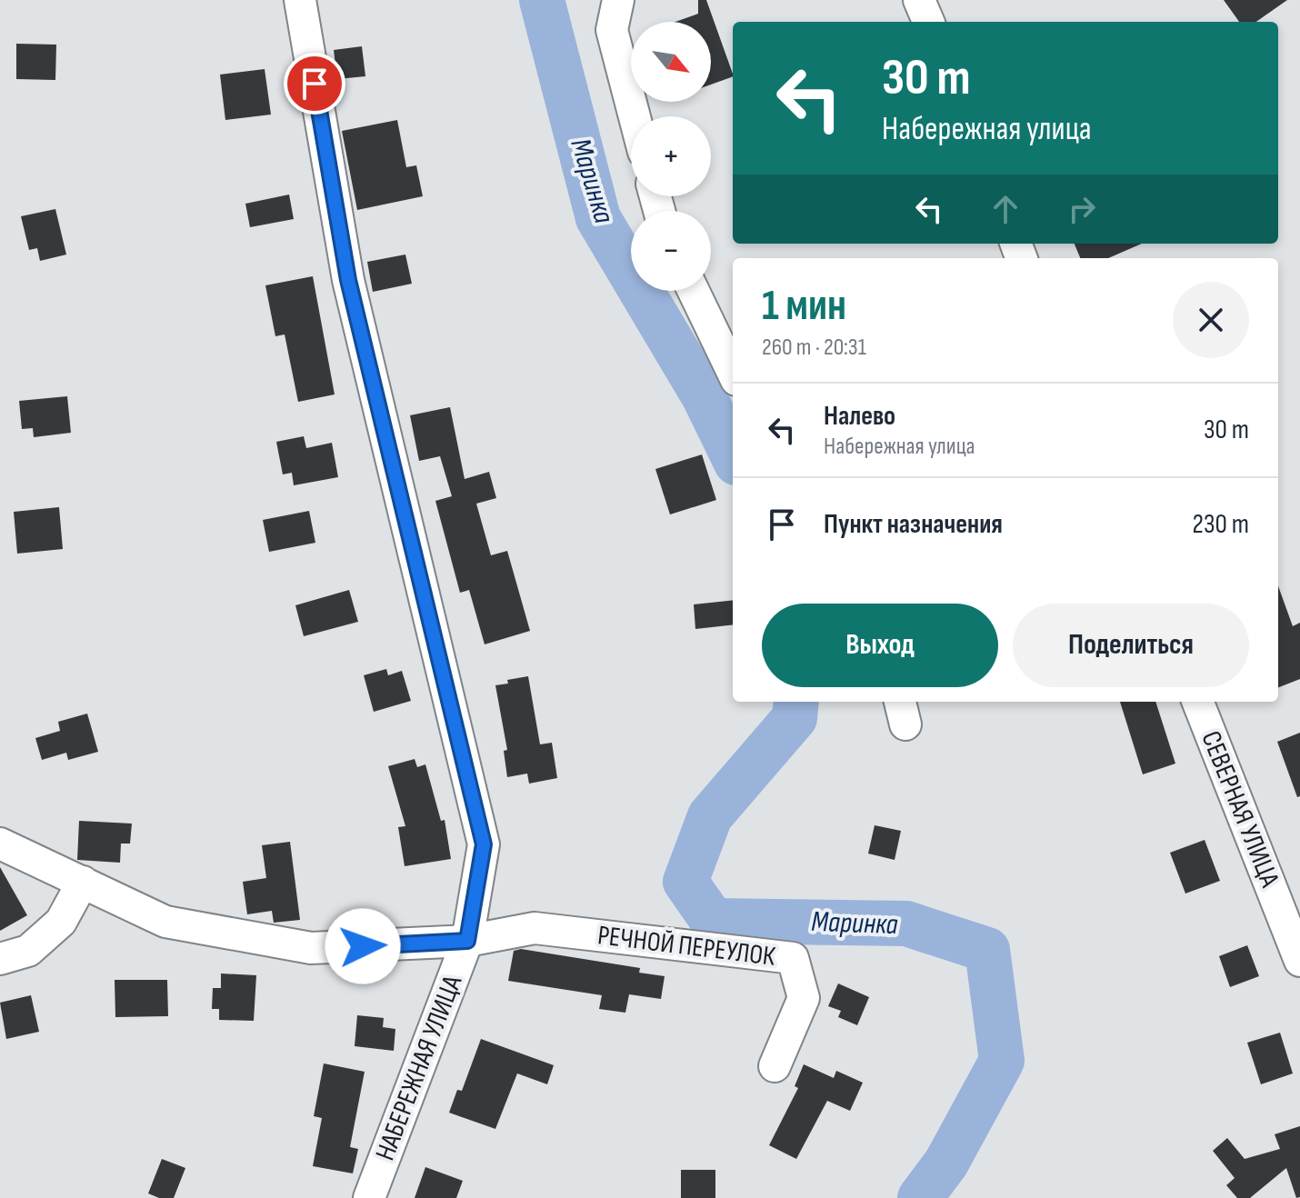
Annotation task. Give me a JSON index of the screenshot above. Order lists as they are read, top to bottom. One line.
{"streets":{"street":["СЕВЕРНАЯ УЛИЦА","РЕЧНОЙ ПЕРЕУЛОК","НАБЕРЕЖНАЯ УЛИЦА"]},"crossings":[["РЕЧНОЙ ПЕРЕУЛОК","НАБЕРЕЖНАЯ УЛИЦА"]],"water":["Маринка"],"north":"bottom right","page":{"map_buttons":["+","−"],"turn":["30 m","Набережная улица"],"heading":["1 мин","260 m · 20:31"],"list":[{"name":"Налево","note":"Набережная улица","value":"30 m"},{"name":"Пункт назначения","value":"230 m"}],"buttons":["Выход","Поделиться"]}}
